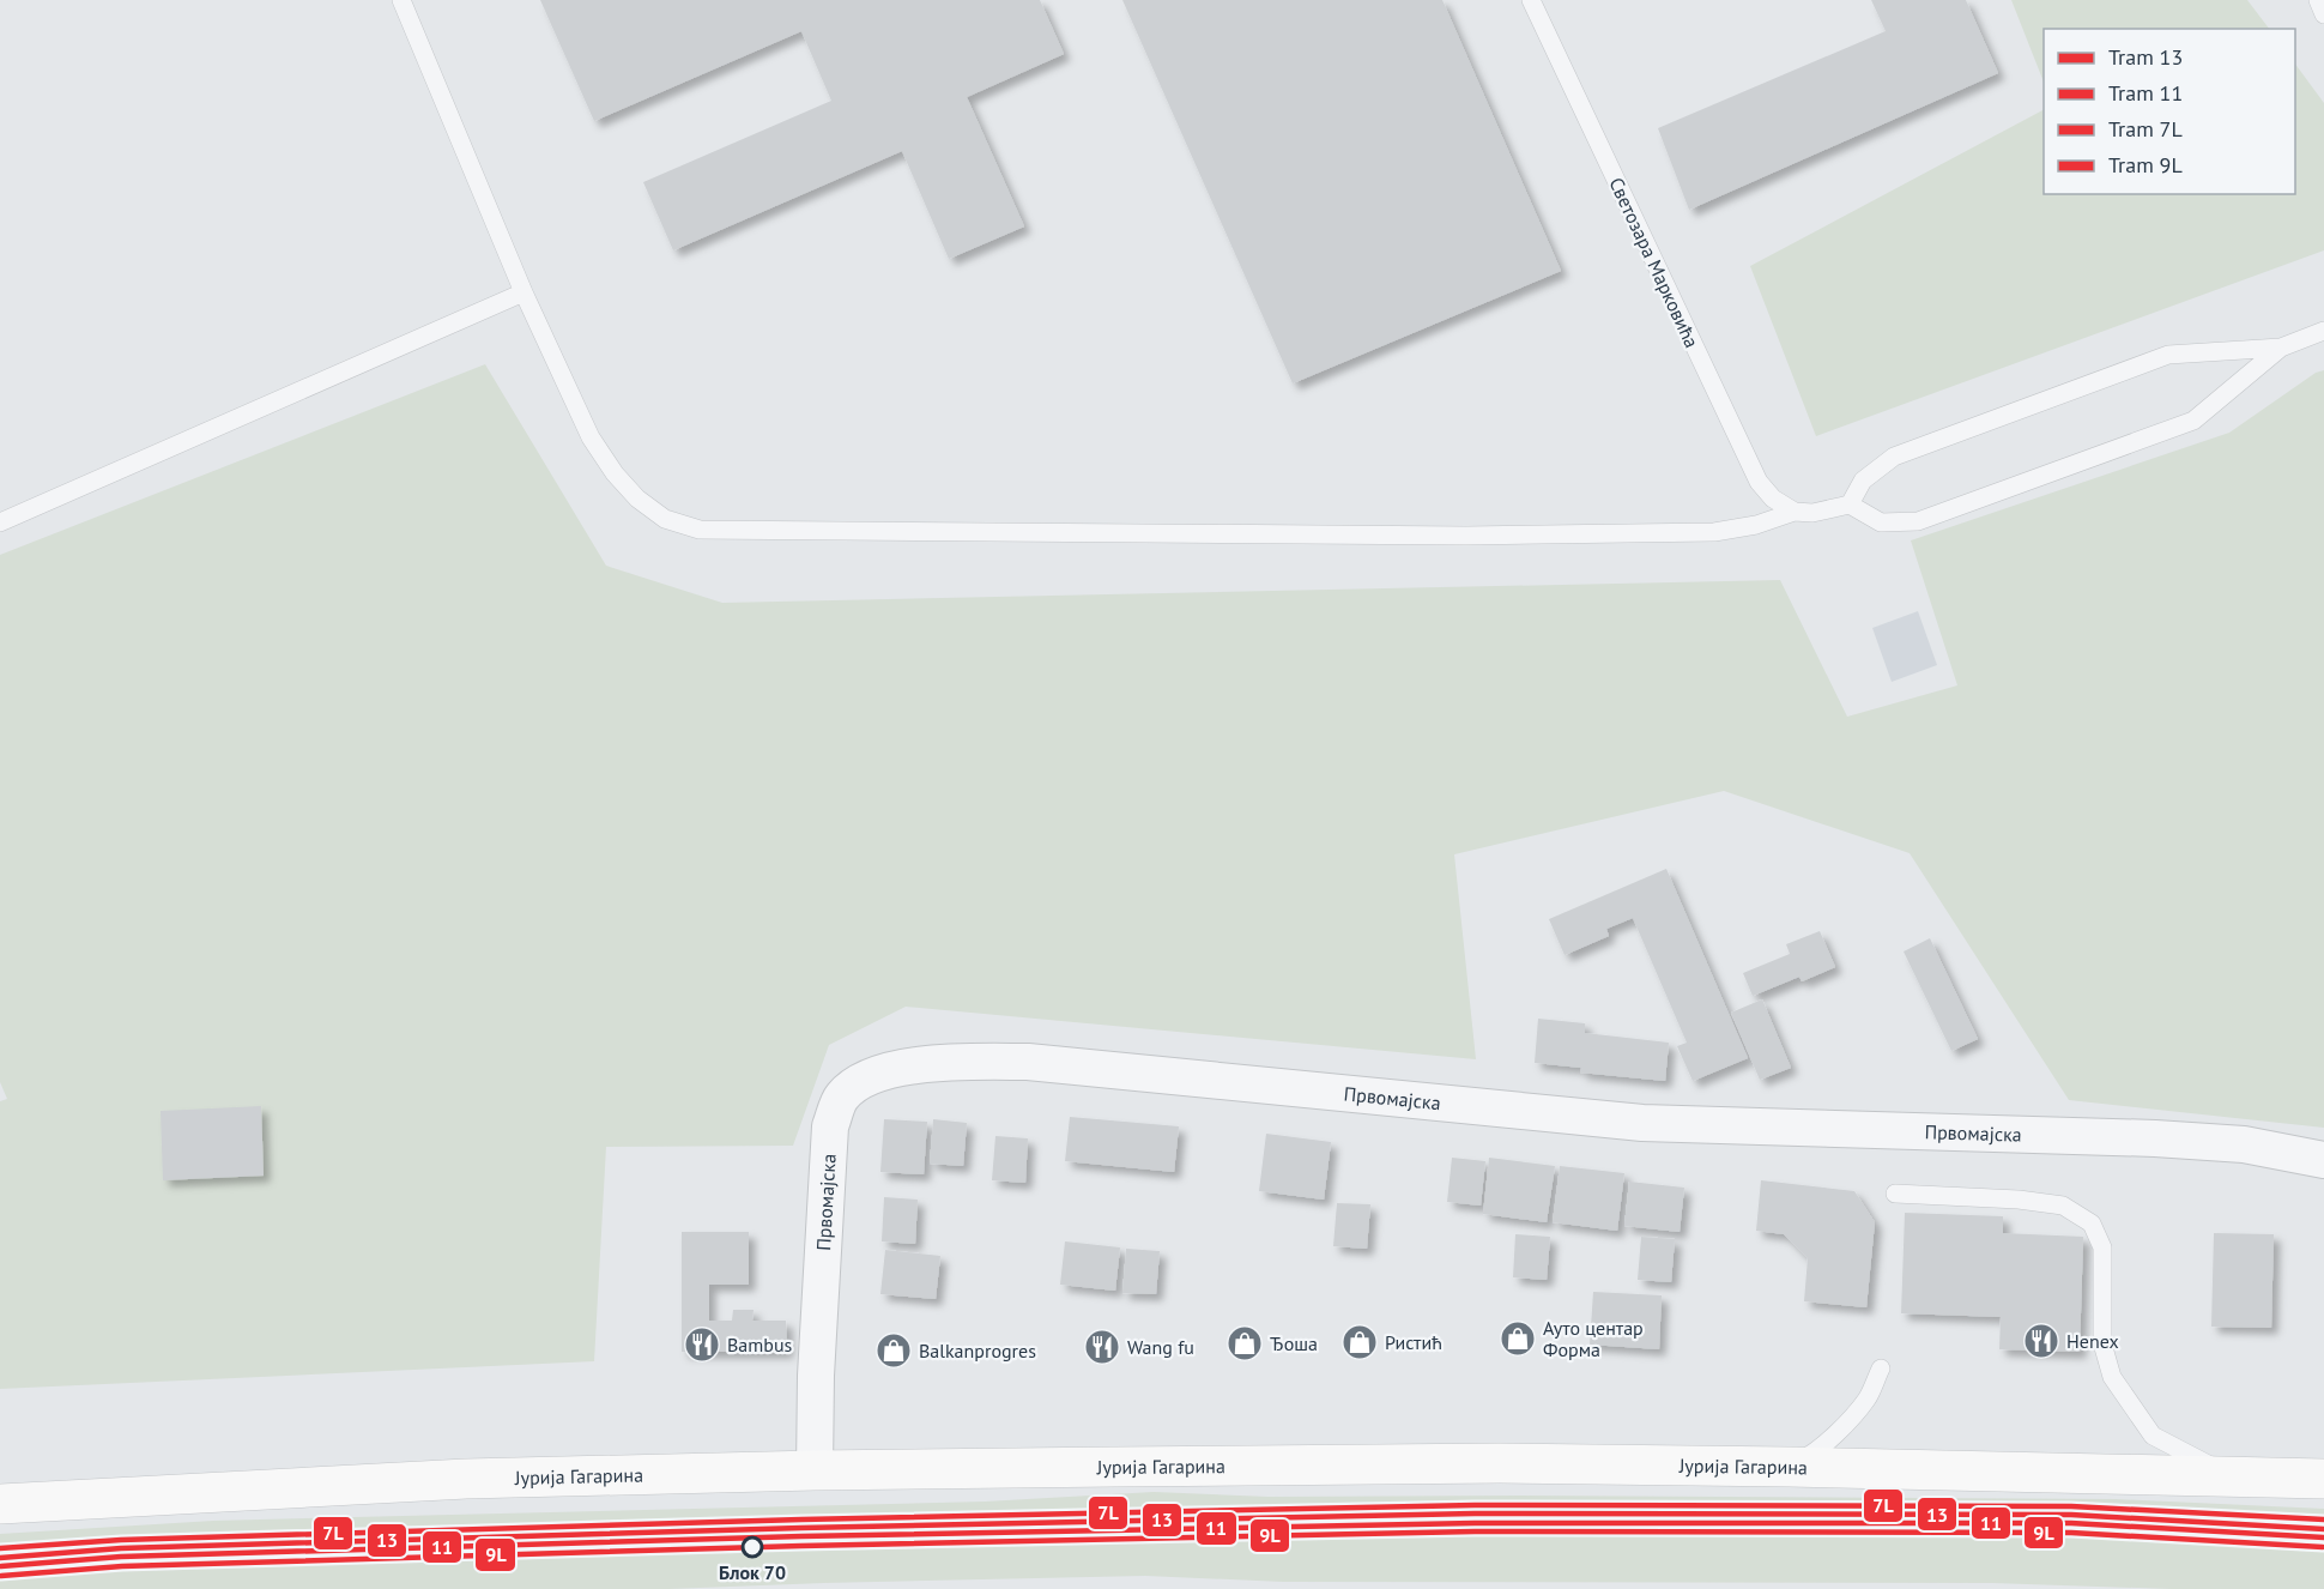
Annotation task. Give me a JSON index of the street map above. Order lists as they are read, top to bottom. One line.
{"streets":{"main road":["Јурија Гагарина"],"street":["Првомајска"],"lane":["Светозара Марковића"]},"crossings":[["Првомајска","Јурија Гагарина"]],"places":{"shop":["Ауто центар Форма","Ристић","Ђоша","Balkanprogres"],"restaurant":["Henex","Bambus","Wang fu"],"other":["Блок 70"]},"lines":["tram line 7L","tram line 13","tram line 11","tram line 9L"],"legend":["Tram 13","Tram 11","Tram 7L","Tram 9L"]}
